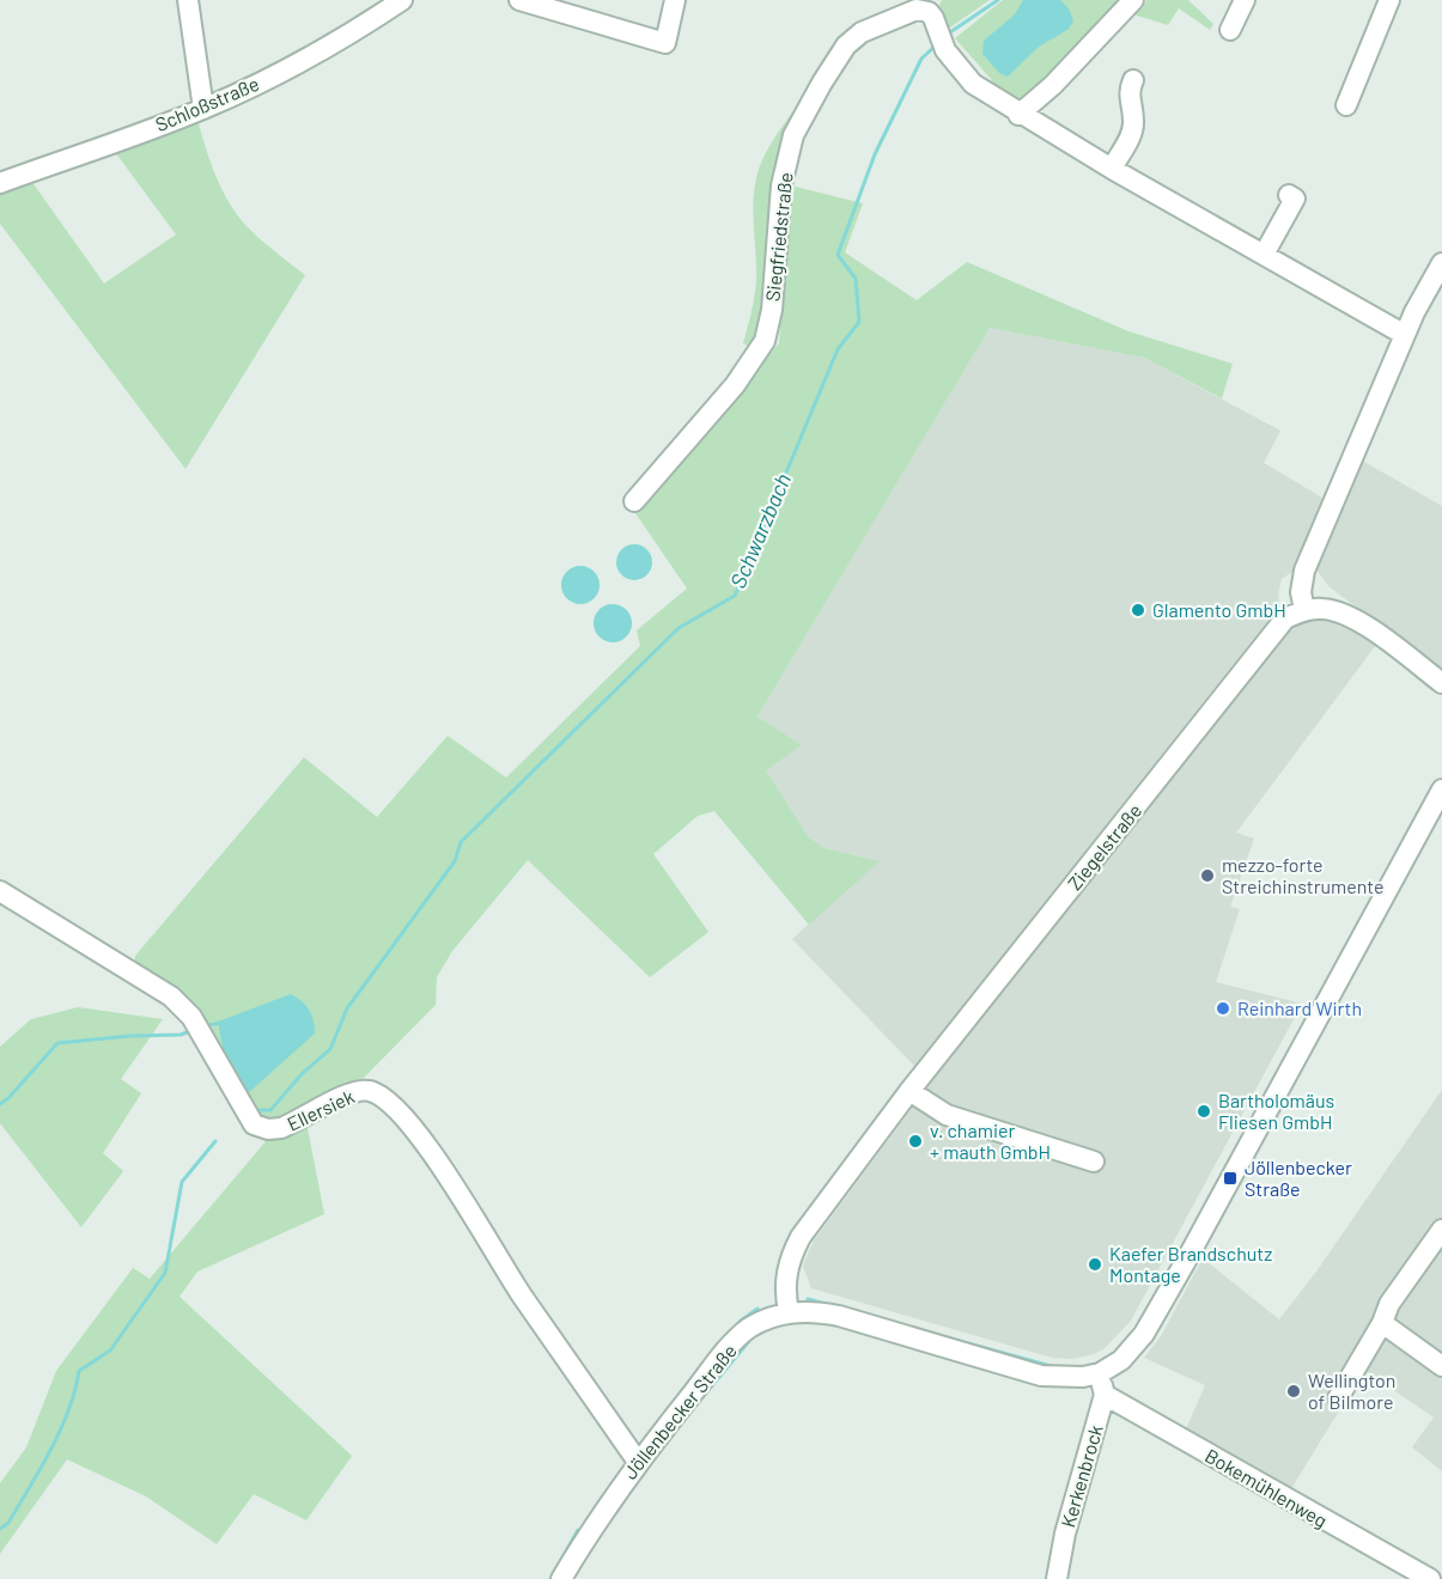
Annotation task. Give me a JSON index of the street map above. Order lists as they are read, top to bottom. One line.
{"streets":{"street":["Schloßstraße","Siegfriedstraße","Ziegelstraße","Ellersiek","Jöllenbecker Straße","Kerkenbrock","Bokemühlenweg"]},"crossings":[["Ziegelstraße","Jöllenbecker Straße"],["Ellersiek","Jöllenbecker Straße"],["Jöllenbecker Straße","Kerkenbrock"],["Kerkenbrock","Bokemühlenweg"]],"water":["Schwarzbach"],"places":{"other":["Glamento GmbH","mezzo-forte Streichinstrumente","Reinhard Wirth","Bartholomäus Fliesen GmbH","v. chamier + mauth GmbH","Kaefer Brandschutz Montage","Wellington of Bilmore"],"transit":["Jöllenbecker Straße"]}}
